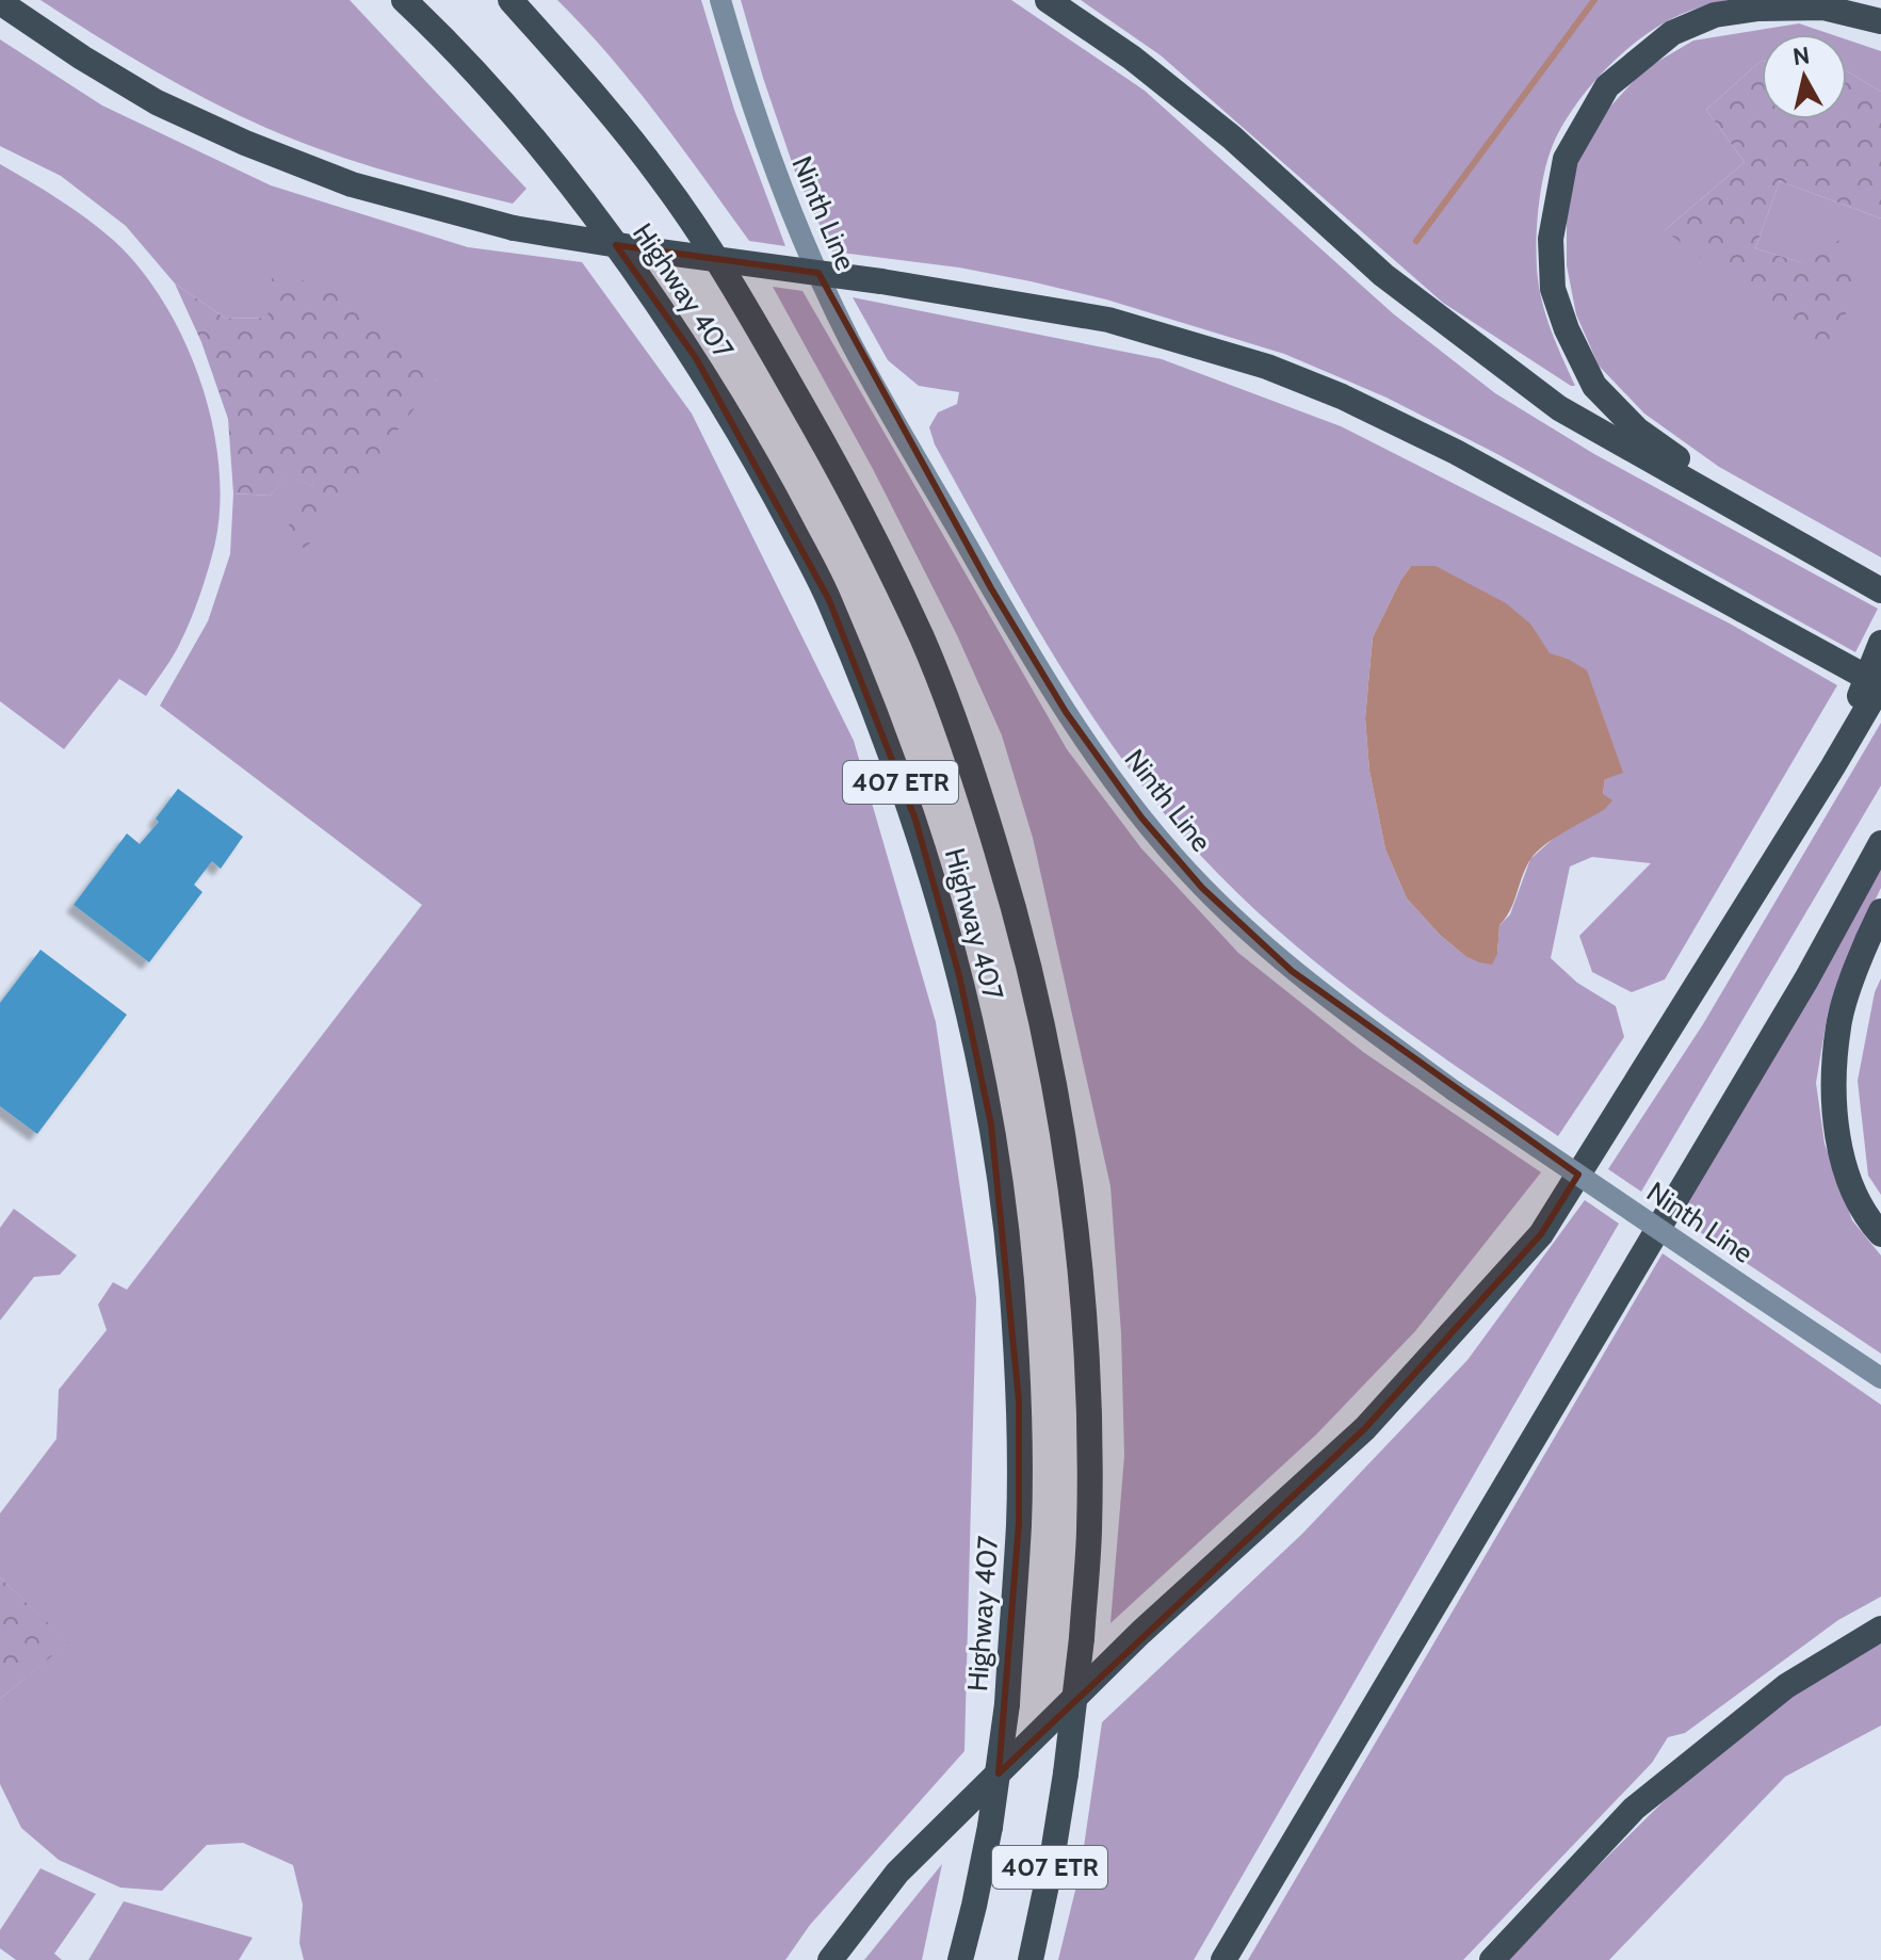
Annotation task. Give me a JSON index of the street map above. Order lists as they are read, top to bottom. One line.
{"streets":{"highway":["Highway 407","407 ETR"],"main road":["Ninth Line"]},"north":"top"}
